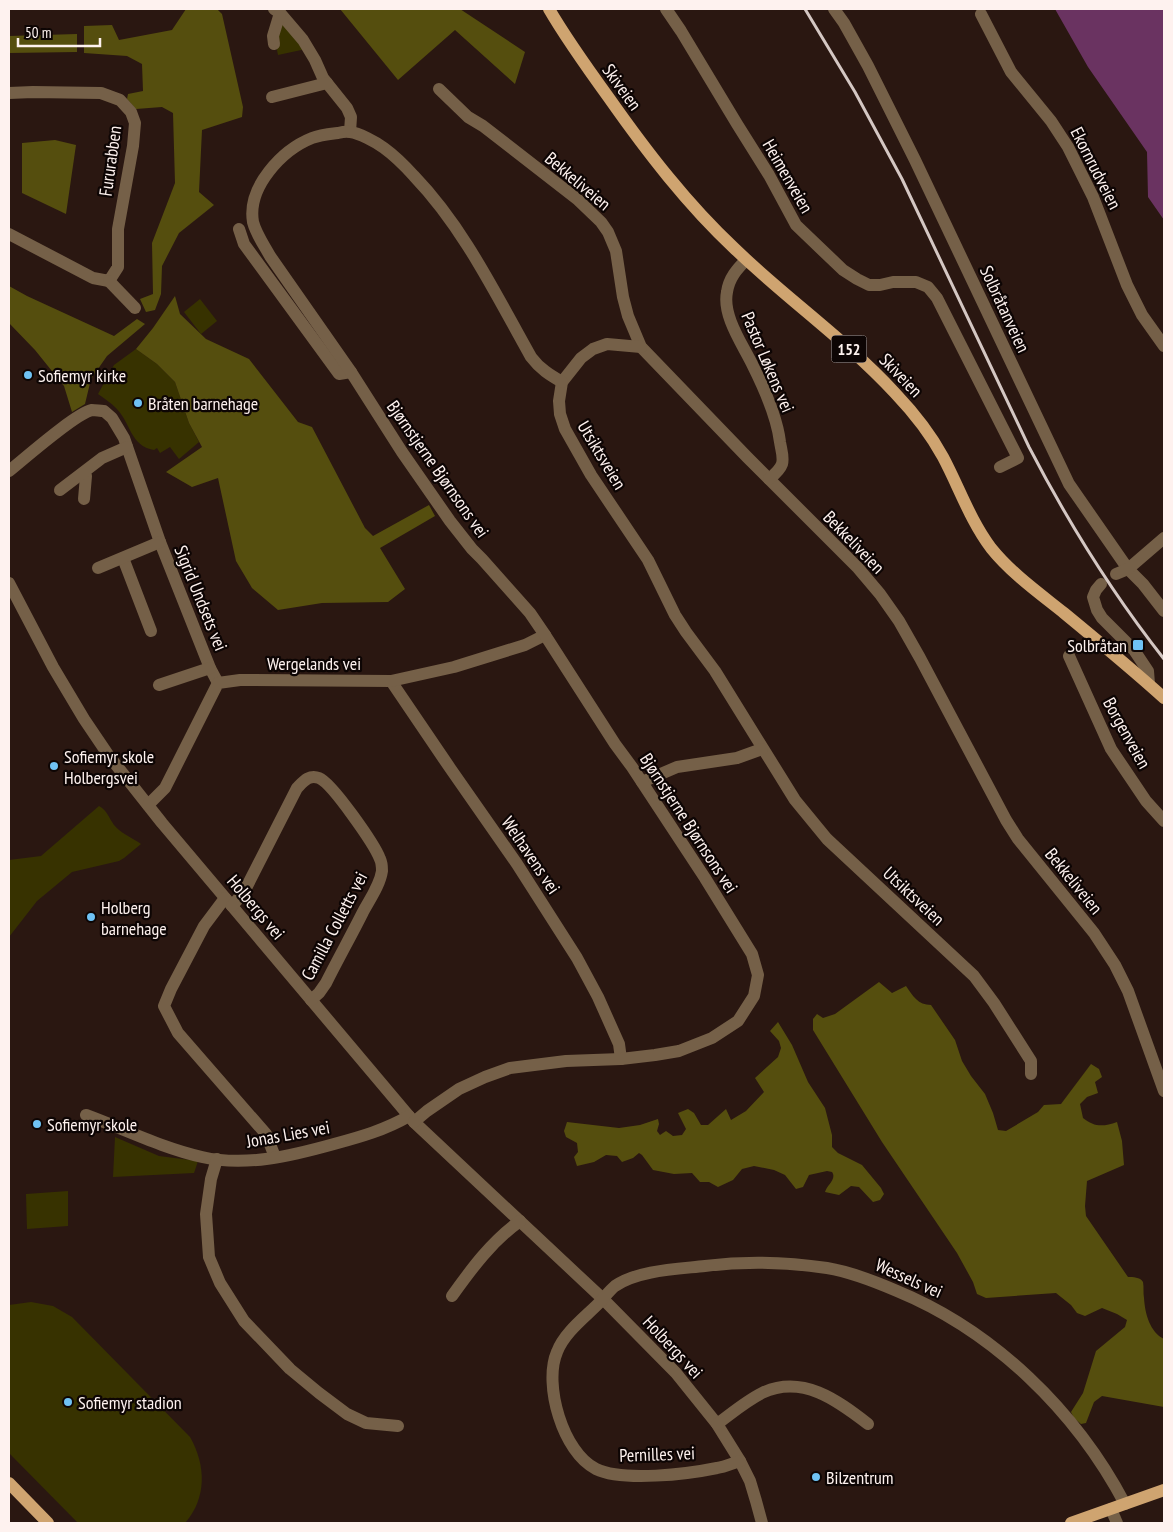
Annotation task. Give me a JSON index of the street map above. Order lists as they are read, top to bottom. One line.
{"streets":{"main road":["Skiveien","152"],"street":["Fururabben","Ekornrudveien","Heimenveien","Bekkeliveien","Solbråtanveien","Pastor Løkens vei","Utsiktsveien","Bjørnstjerne Bjørnsons vei","Sigrid Undsets vei","Wergelands vei","Borgenveien","Welhavens vei","Holbergs vei","Camilla Colletts vei","Jonas Lies vei","Wessels vei","Pernilles vei"]},"crossings":[["Skiveien","Pastor Løkens vei"],["Bekkeliveien","Pastor Løkens vei"],["Bjørnstjerne Bjørnsons vei","Wergelands vei"],["Bjørnstjerne Bjørnsons vei","Welhavens vei"],["Bjørnstjerne Bjørnsons vei","Holbergs vei"],["Bjørnstjerne Bjørnsons vei","Jonas Lies vei"],["Sigrid Undsets vei","Wergelands vei"],["Wergelands vei","Welhavens vei"],["Holbergs vei","Camilla Colletts vei"],["Holbergs vei","Jonas Lies vei"],["Holbergs vei","Wessels vei"],["Holbergs vei","Pernilles vei"],["Wessels vei","Pernilles vei"]],"places":{"other":["Sofiemyr kirke","Bråten barnehage","Sofiemyr skole Holbergsvei","Holberg barnehage","Sofiemyr skole","Sofiemyr stadion","Bilzentrum"],"transit":["Solbråtan"]},"scale_bar":"50 m"}
